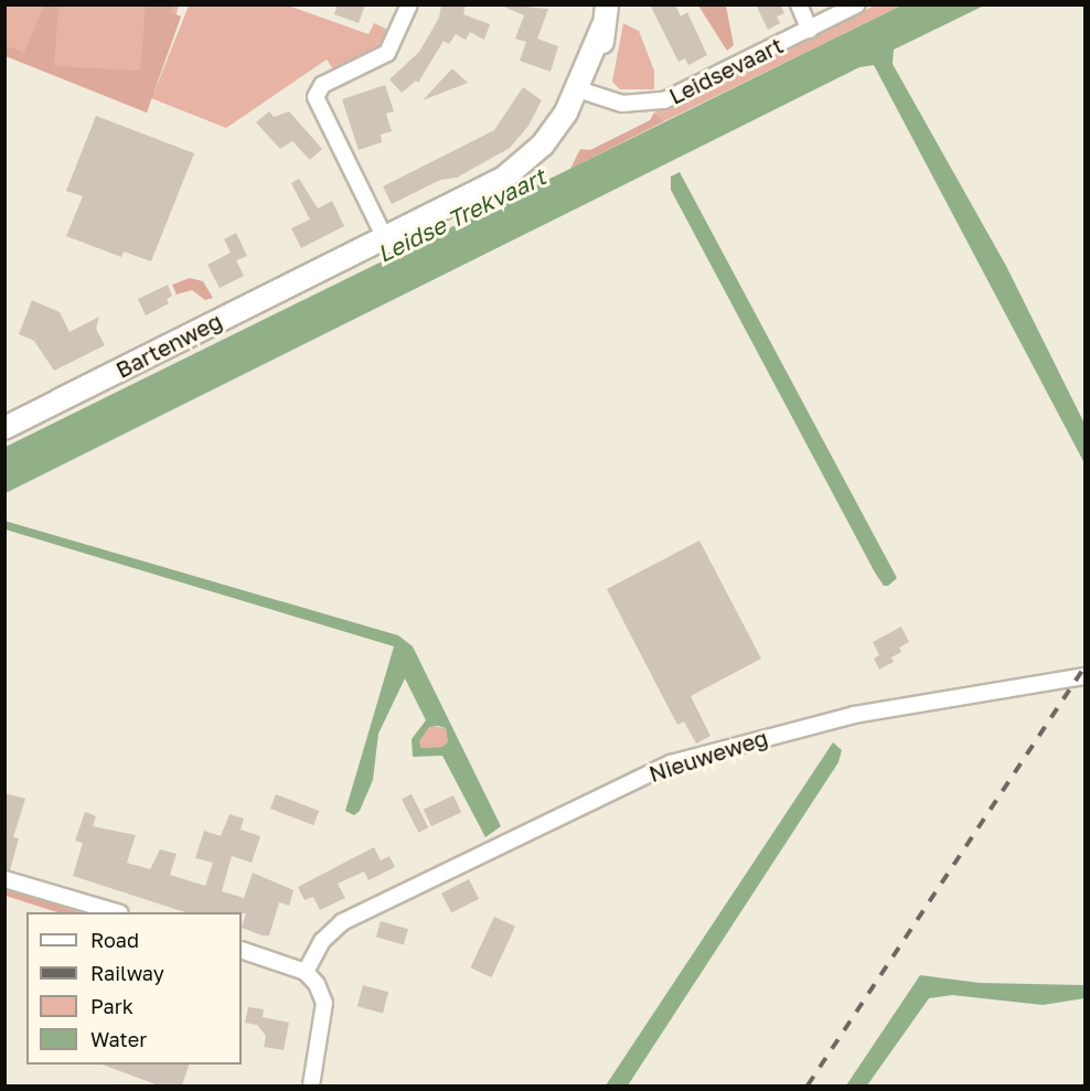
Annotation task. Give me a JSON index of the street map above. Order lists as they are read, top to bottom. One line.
{"streets":{"main road":["Bartenweg"],"street":["Leidsevaart","Nieuweweg"]},"water":["Leidse Trekvaart"],"legend":["Road","Railway","Park","Water"]}
